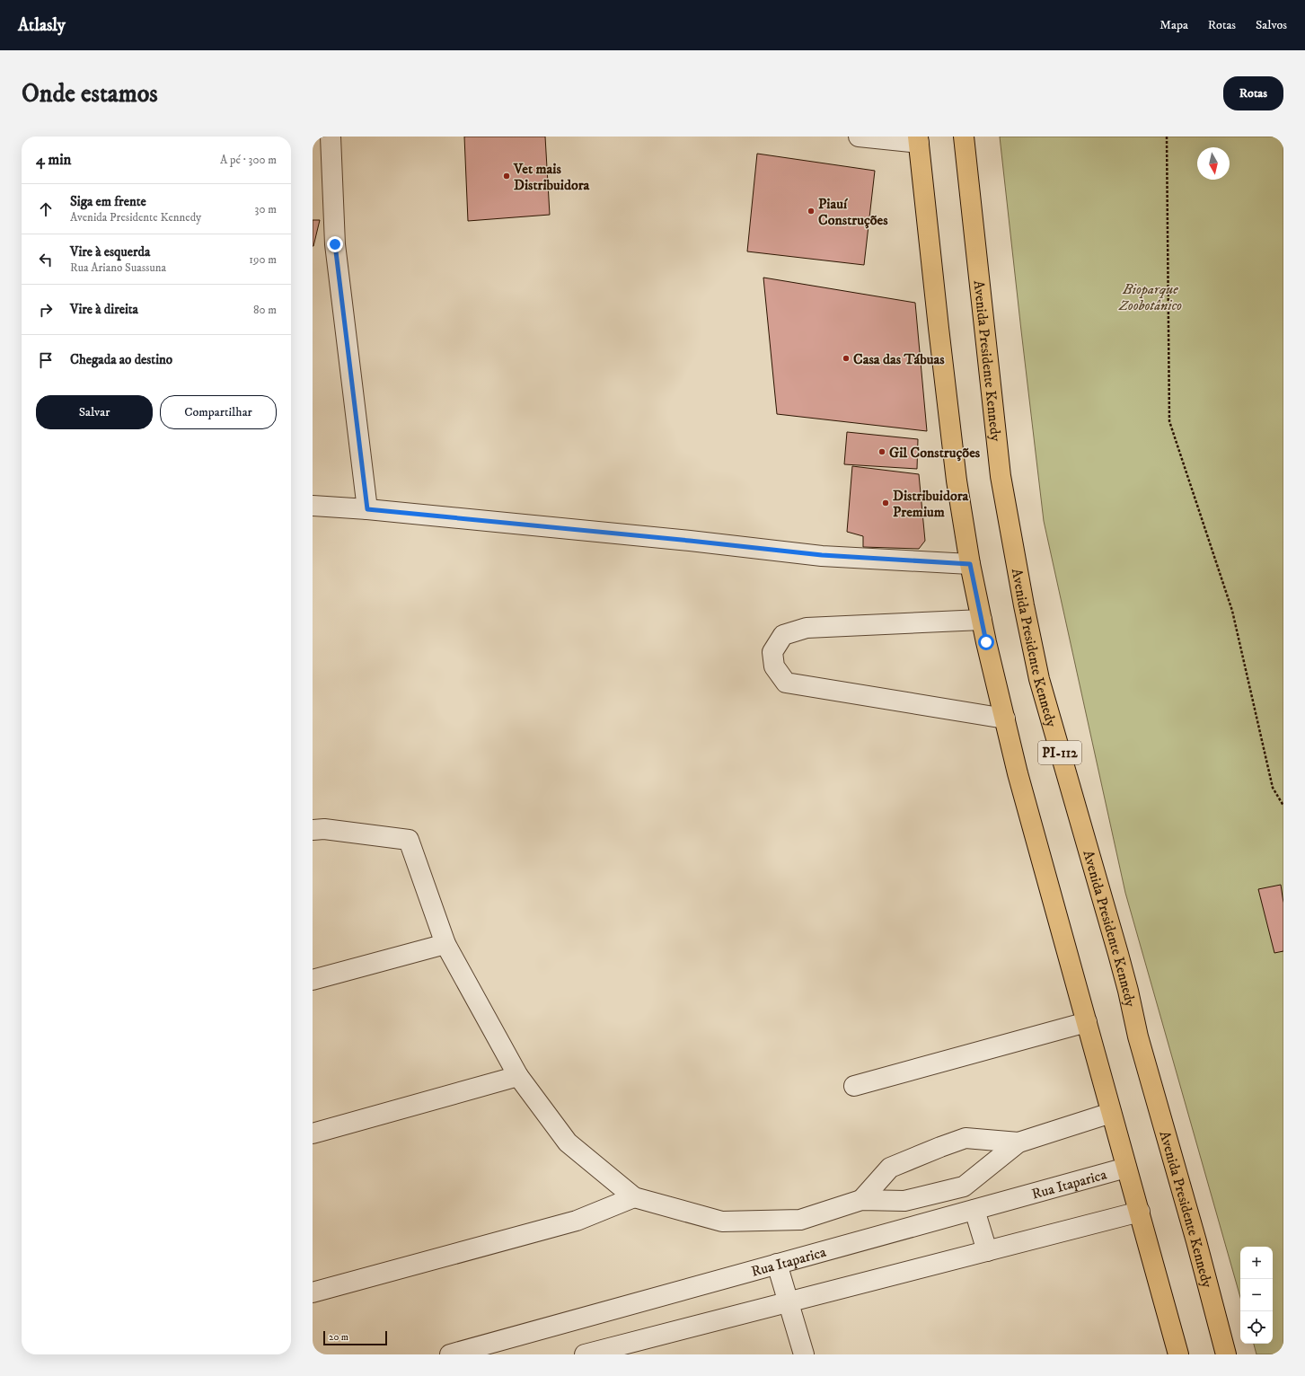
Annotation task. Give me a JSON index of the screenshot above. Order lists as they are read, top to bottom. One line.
{"streets":{"main road":["Avenida Presidente Kennedy","PI-112"],"street":["Rua Itaparica"]},"parks":["Bioparque Zoobotânico"],"places":["Vet mais Distribuidora","Piauí Construções","Casa das Tábuas","Gil Construções","Distribuidora Premium"],"scale_bar":"20 m","north":"bottom","page":{"header":"Atlasly","nav":["Mapa","Rotas","Salvos"],"buttons":["Rotas",["Salvar","Compartilhar"]],"title":"Onde estamos","heading":["4 min","A pé · 300 m"],"list":[["Siga em frente","Avenida Presidente Kennedy","30 m"],["Vire à esquerda","Rua Ariano Suassuna","190 m"],["Vire à direita","80 m"],"Chegada ao destino"],"map_buttons":["+","−"],"scale":"20 m"}}
